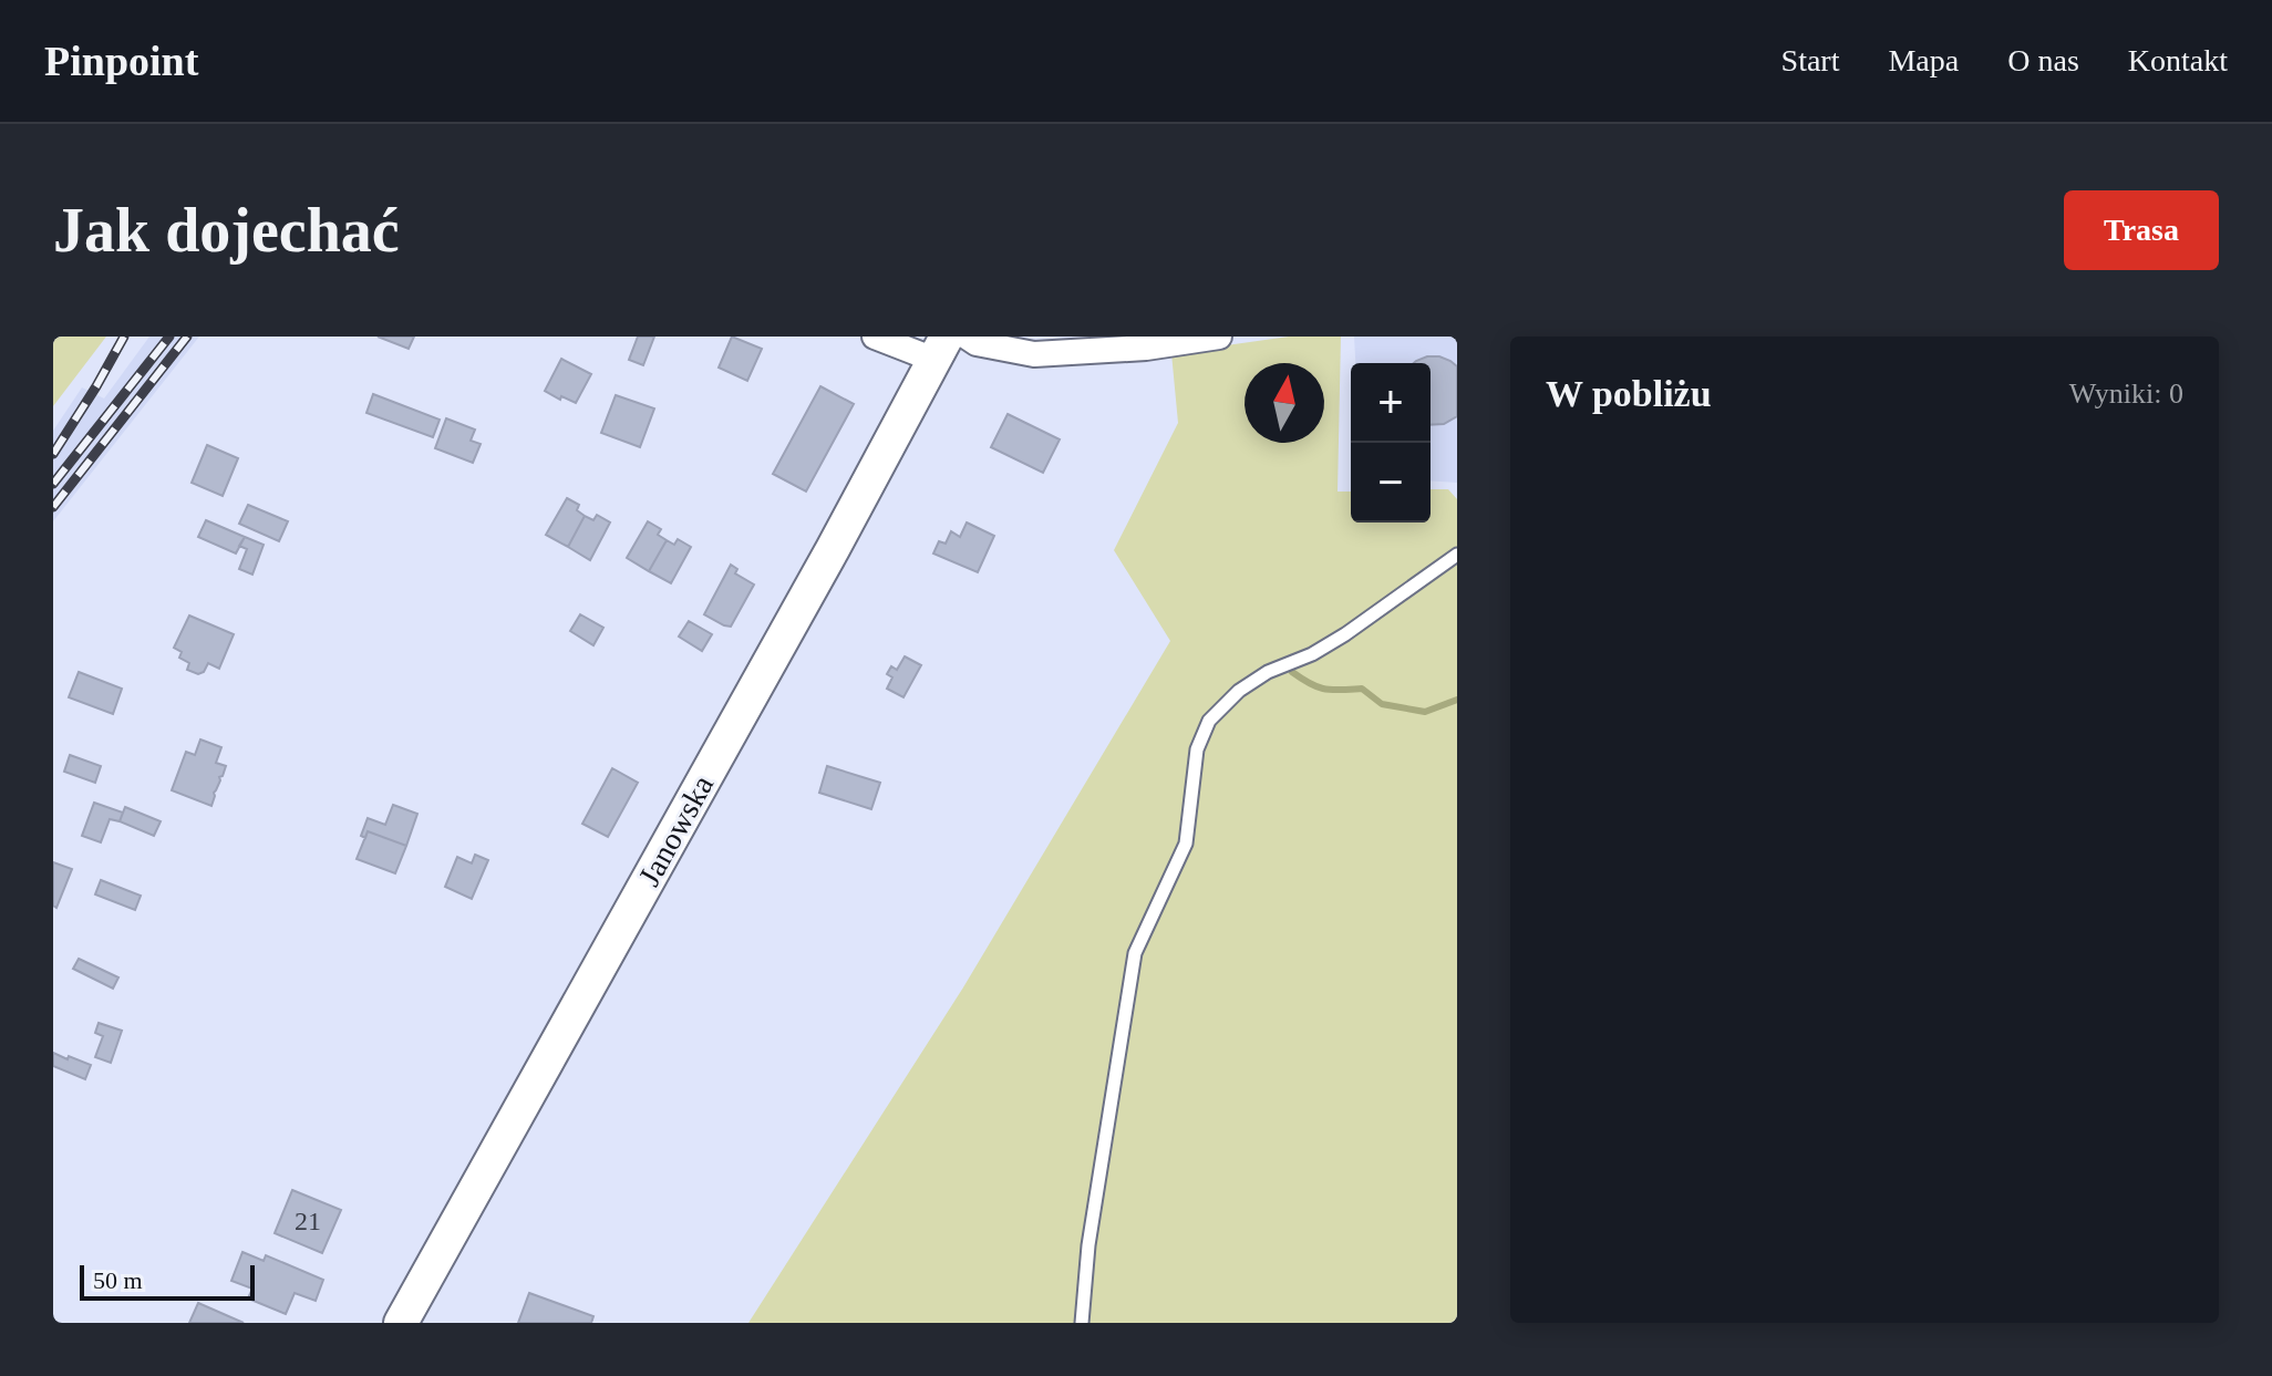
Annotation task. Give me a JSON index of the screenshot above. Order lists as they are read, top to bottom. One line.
{"streets":{"street":["Janowska"]},"house_numbers":["21"],"scale_bar":"50 m","north":"top","page":{"header":"Pinpoint","nav":["Start","Mapa","O nas","Kontakt"],"buttons":"Trasa","title":"Jak dojechać","heading":["W pobliżu","Wyniki: 0"],"map_buttons":["+","−"],"scale":"50 m"}}
